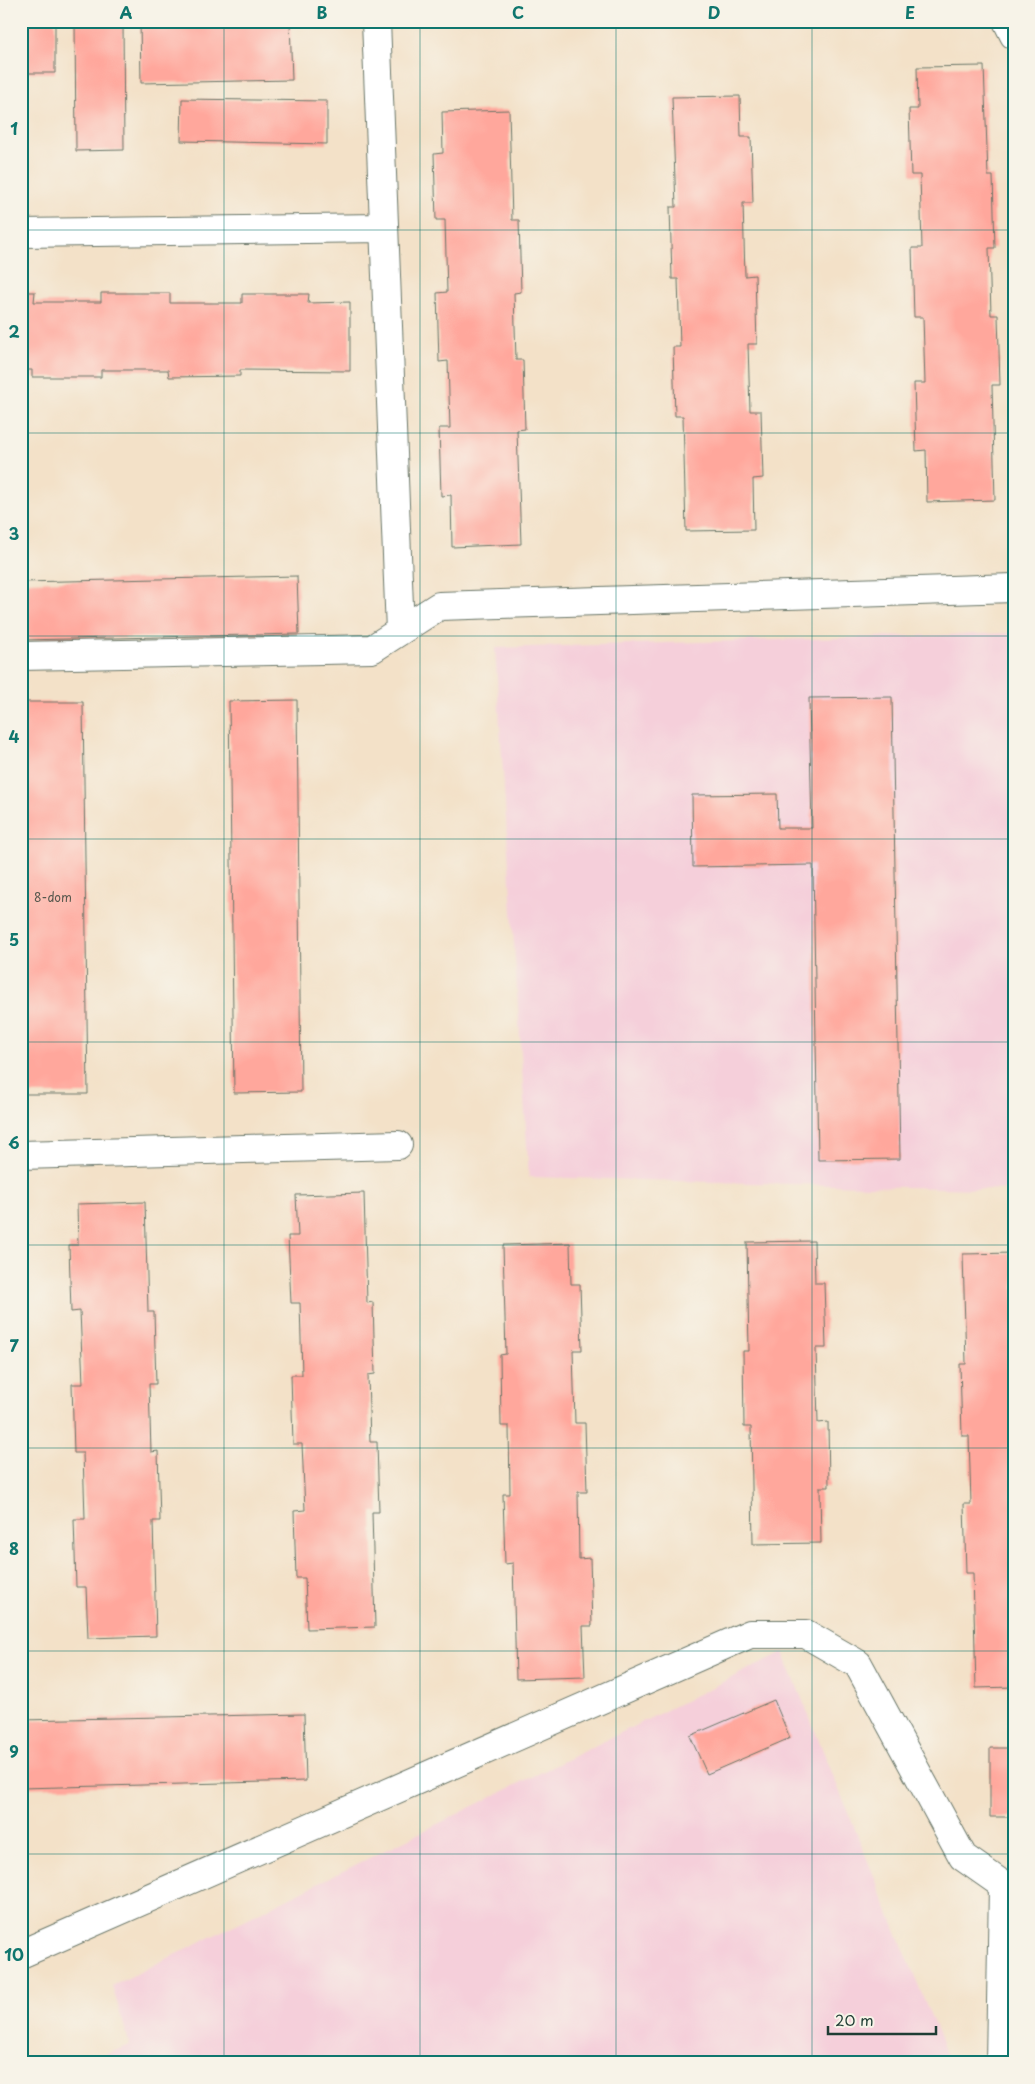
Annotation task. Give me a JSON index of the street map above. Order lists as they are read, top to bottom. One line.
{"house_numbers":["8-dom"],"scale_bar":"20 m","grid":{"columns":["A","B","C","D","E"],"rows":["1","2","3","4","5","6","7","8","9","10"]}}
